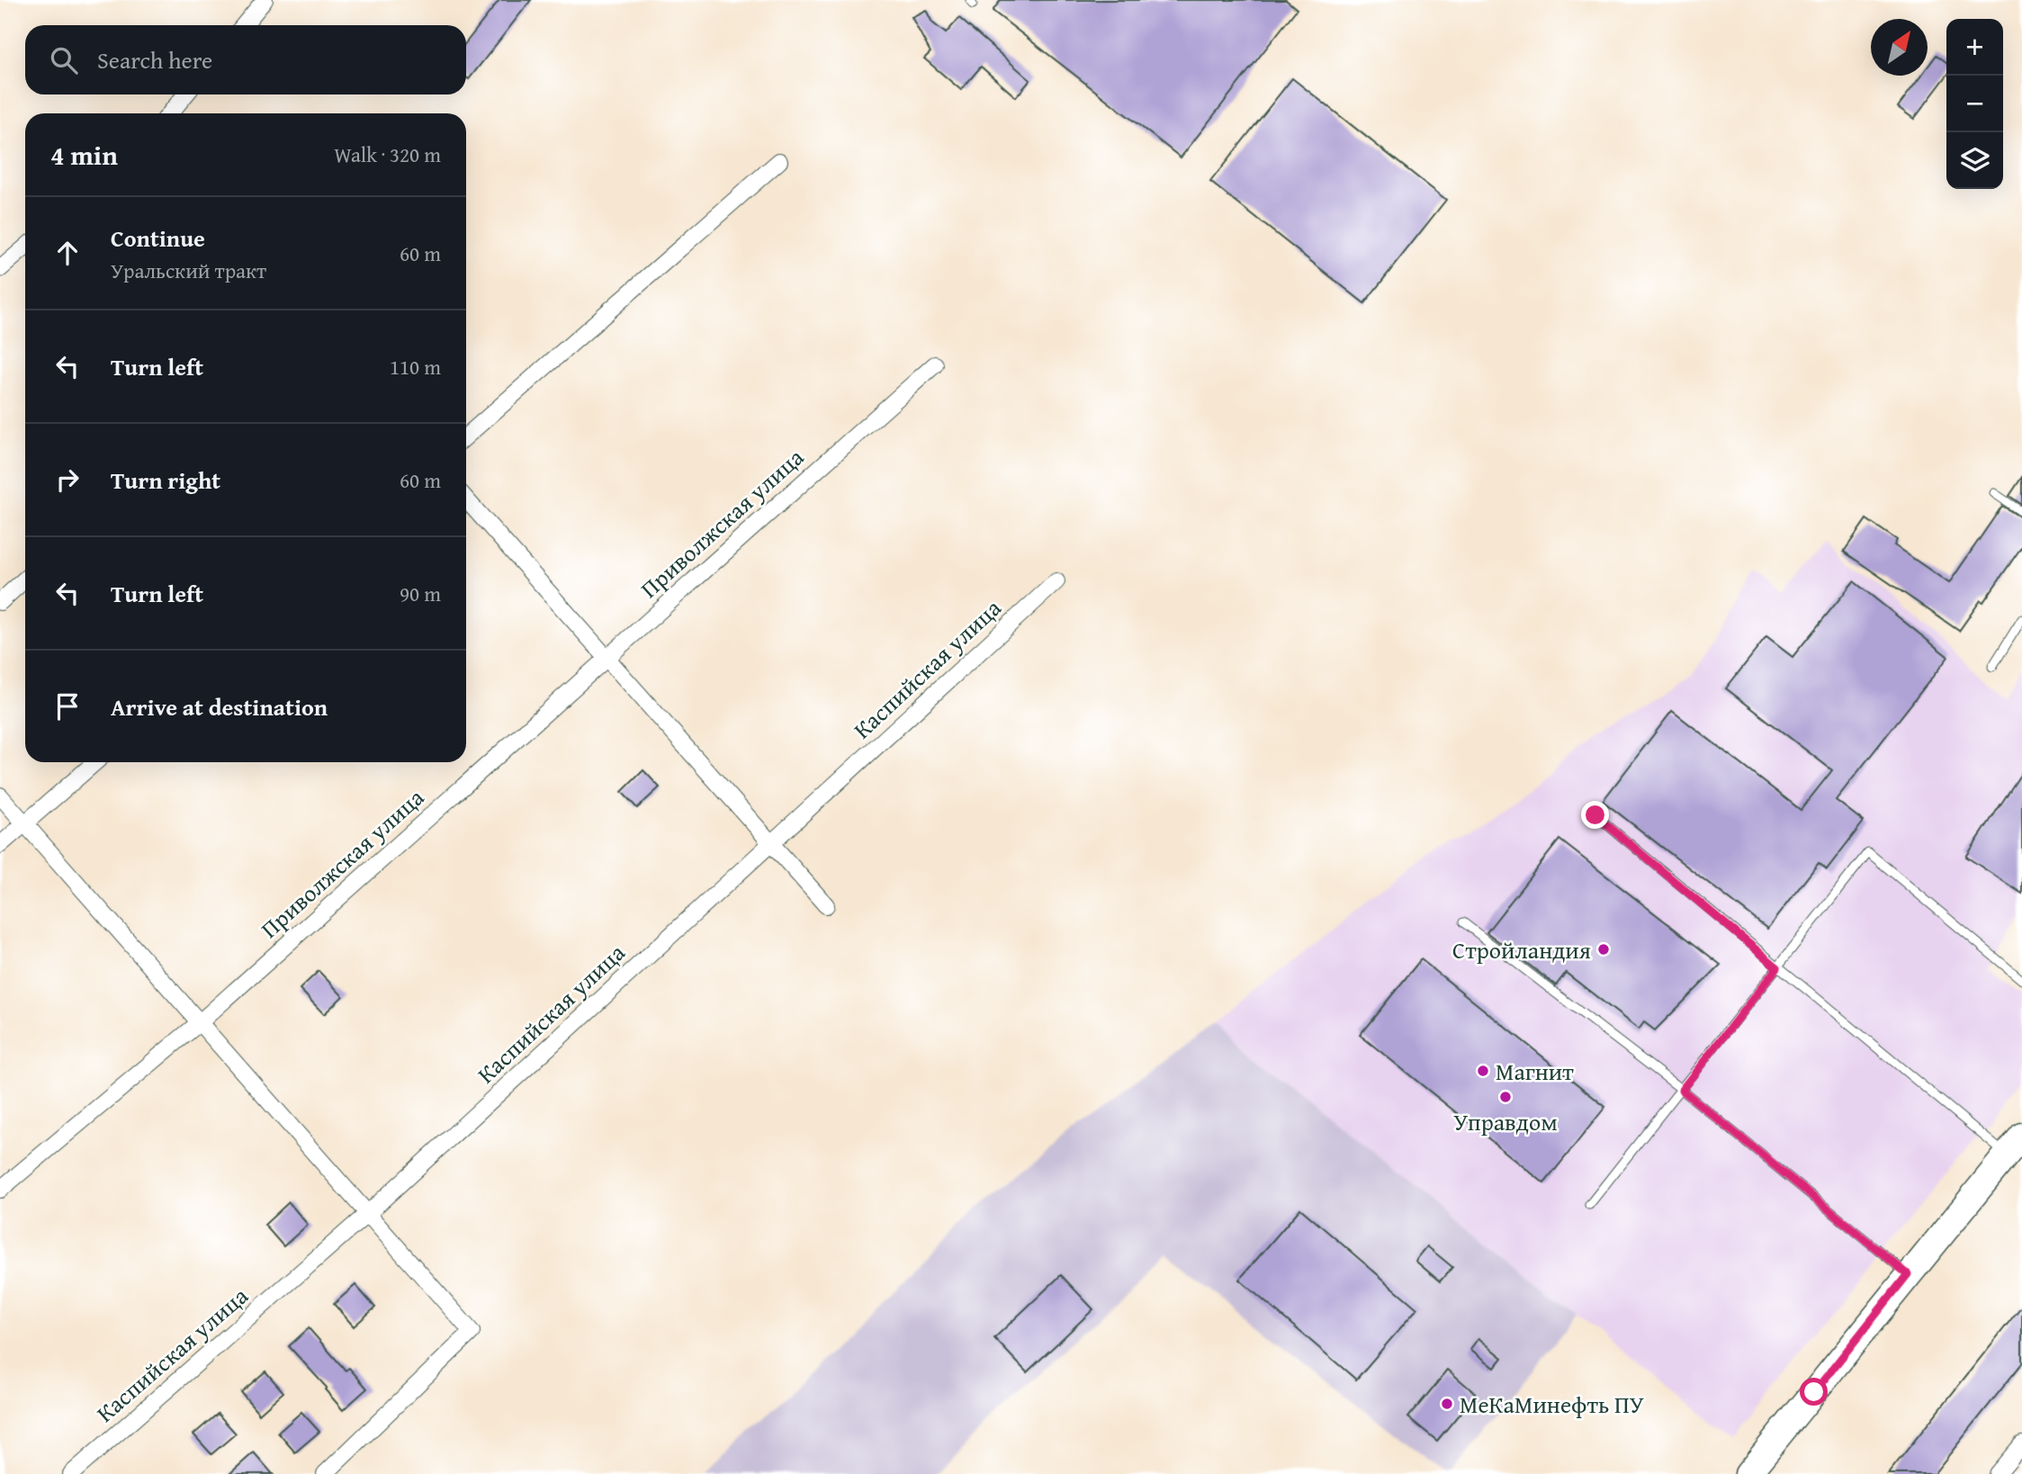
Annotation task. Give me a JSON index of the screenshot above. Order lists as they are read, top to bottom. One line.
{"streets":{"street":["Приволжская улица","Каспийская улица"]},"places":["Стройландия","Магнит","Управдом","МеКаМинефть ПУ"],"north":"top right","page":{"map_buttons":["+","−"],"search":"Search here","heading":["4 min","Walk · 320 m"],"list":[["Continue","Уральский тракт","60 m"],["Turn left","110 m"],["Turn right","60 m"],["Turn left","90 m"],"Arrive at destination"]}}
